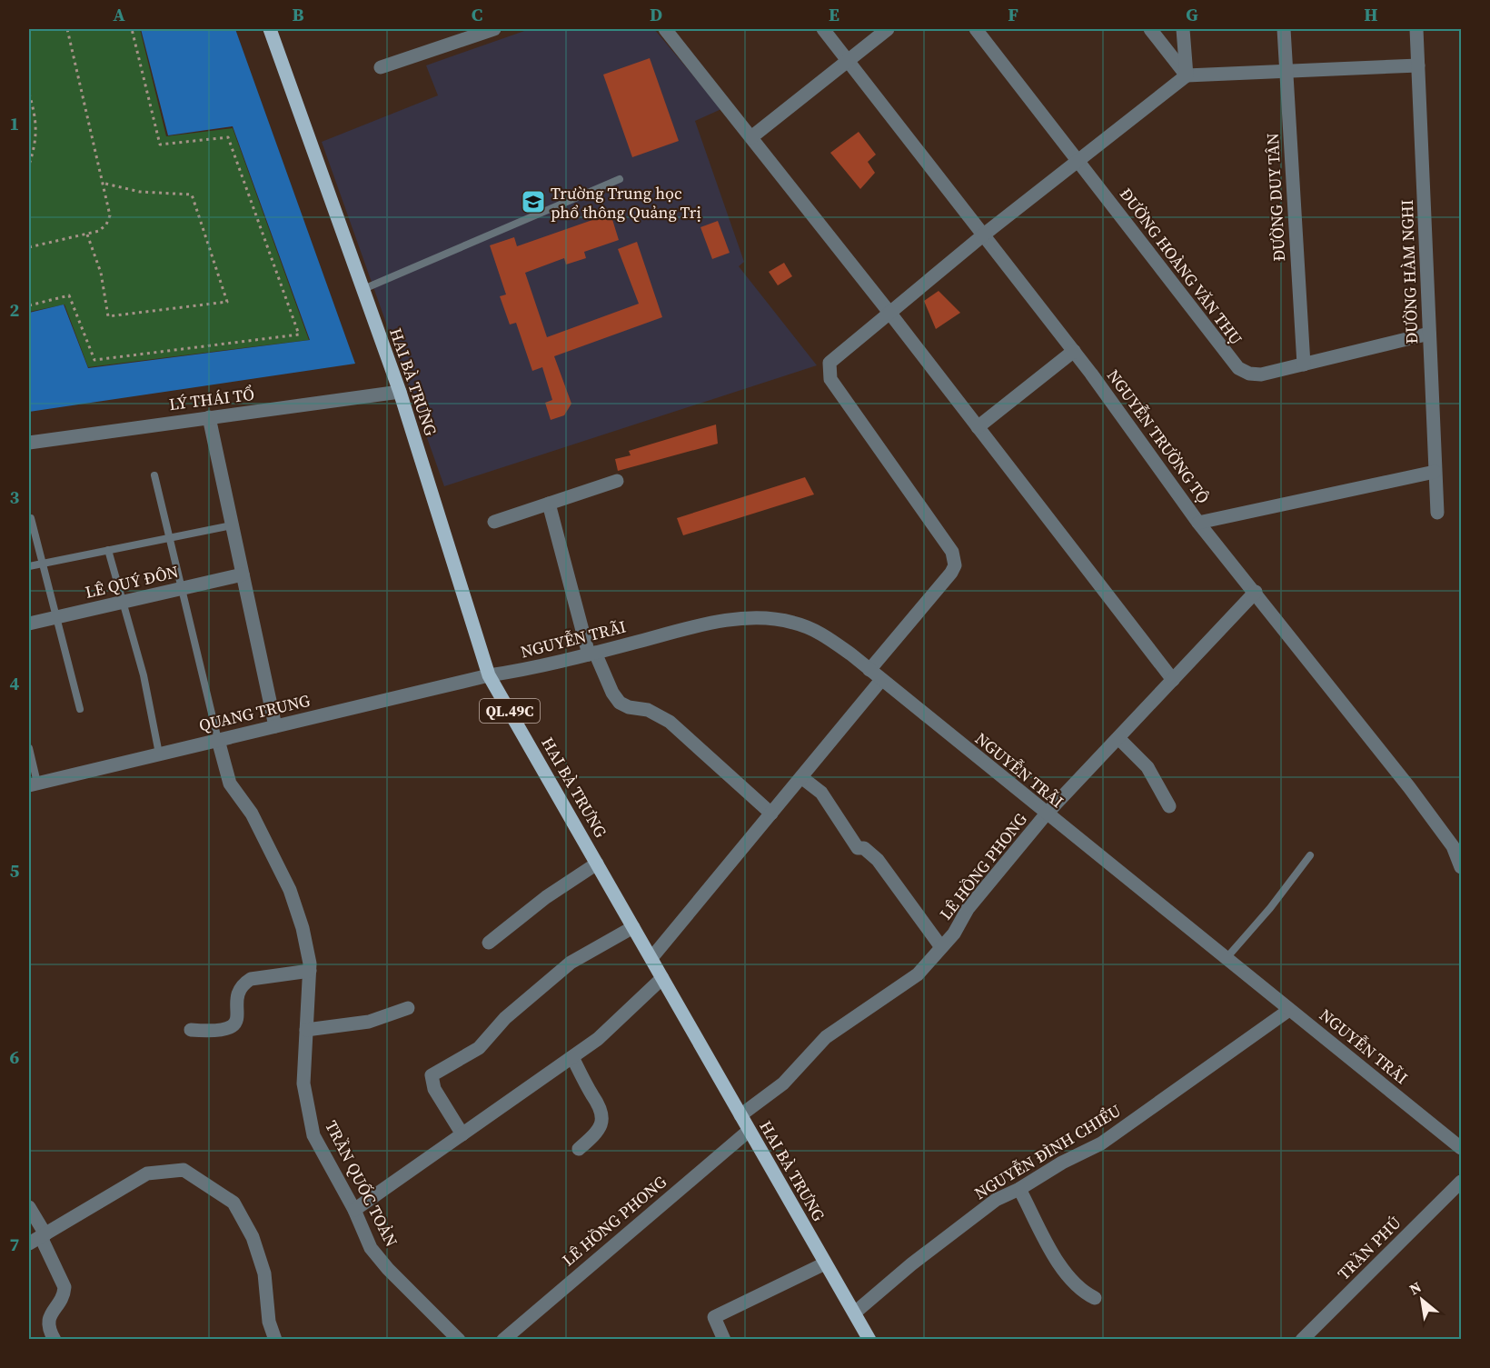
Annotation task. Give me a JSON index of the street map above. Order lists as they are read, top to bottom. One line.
{"streets":{"main road":["HAI BÀ TRƯNG","QL.49C"],"street":["ĐƯỜNG DUY TÂN","ĐƯỜNG HOÀNG VĂN THỤ","ĐƯỜNG HÀM NGHI","LÝ THÁI TỔ","NGUYỄN TRƯỜNG TỘ","LÊ QUÝ ĐÔN","NGUYỄN TRÃI","QUANG TRUNG","LÊ HỒNG PHONG","NGUYỄN ĐÌNH CHIỂU","TRẦN QUỐC TOẢN","TRẦN PHÚ"]},"crossings":[["ĐƯỜNG DUY TÂN","ĐƯỜNG HOÀNG VĂN THỤ"],["ĐƯỜNG HOÀNG VĂN THỤ","ĐƯỜNG HÀM NGHI"],["HAI BÀ TRƯNG","LÝ THÁI TỔ"],["HAI BÀ TRƯNG","NGUYỄN TRÃI"],["HAI BÀ TRƯNG","QUANG TRUNG"],["HAI BÀ TRƯNG","LÊ HỒNG PHONG"],["HAI BÀ TRƯNG","NGUYỄN ĐÌNH CHIỂU"],["NGUYỄN TRƯỜNG TỘ","LÊ HỒNG PHONG"],["NGUYỄN TRÃI","QUANG TRUNG"],["NGUYỄN TRÃI","LÊ HỒNG PHONG"],["NGUYỄN TRÃI","NGUYỄN ĐÌNH CHIỂU"],["QUANG TRUNG","TRẦN QUỐC TOẢN"]],"places":{"school or university":["Trường Trung học phổ thông Quảng Trị"]},"north":"top left","grid":{"columns":["A","B","C","D","E","F","G","H"],"rows":["1","2","3","4","5","6","7"]}}
